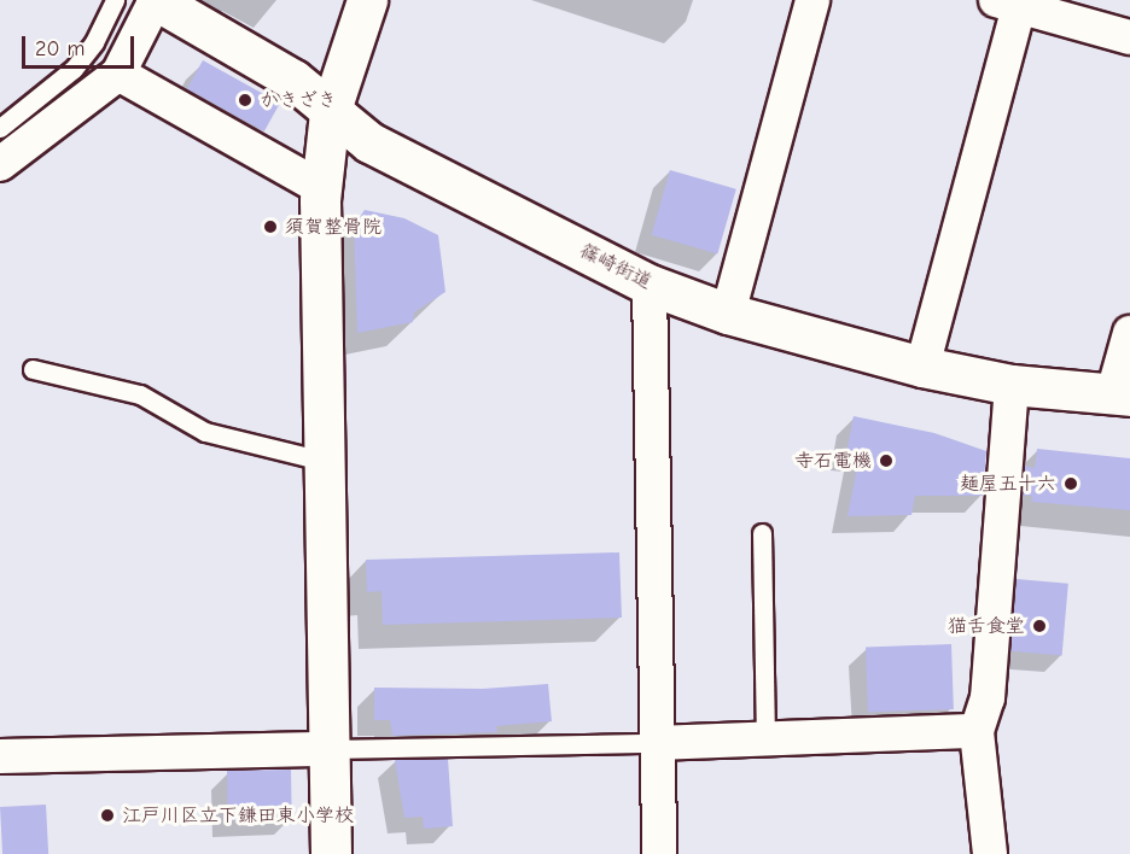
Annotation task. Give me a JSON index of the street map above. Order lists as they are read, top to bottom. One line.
{"streets":{"street":["篠崎街道"]},"places":["かきざき","須賀整骨院","寺石電機","麺屋五十六","猫舌食堂","江戸川区立下鎌田東小学校"],"scale_bar":"20 m"}
